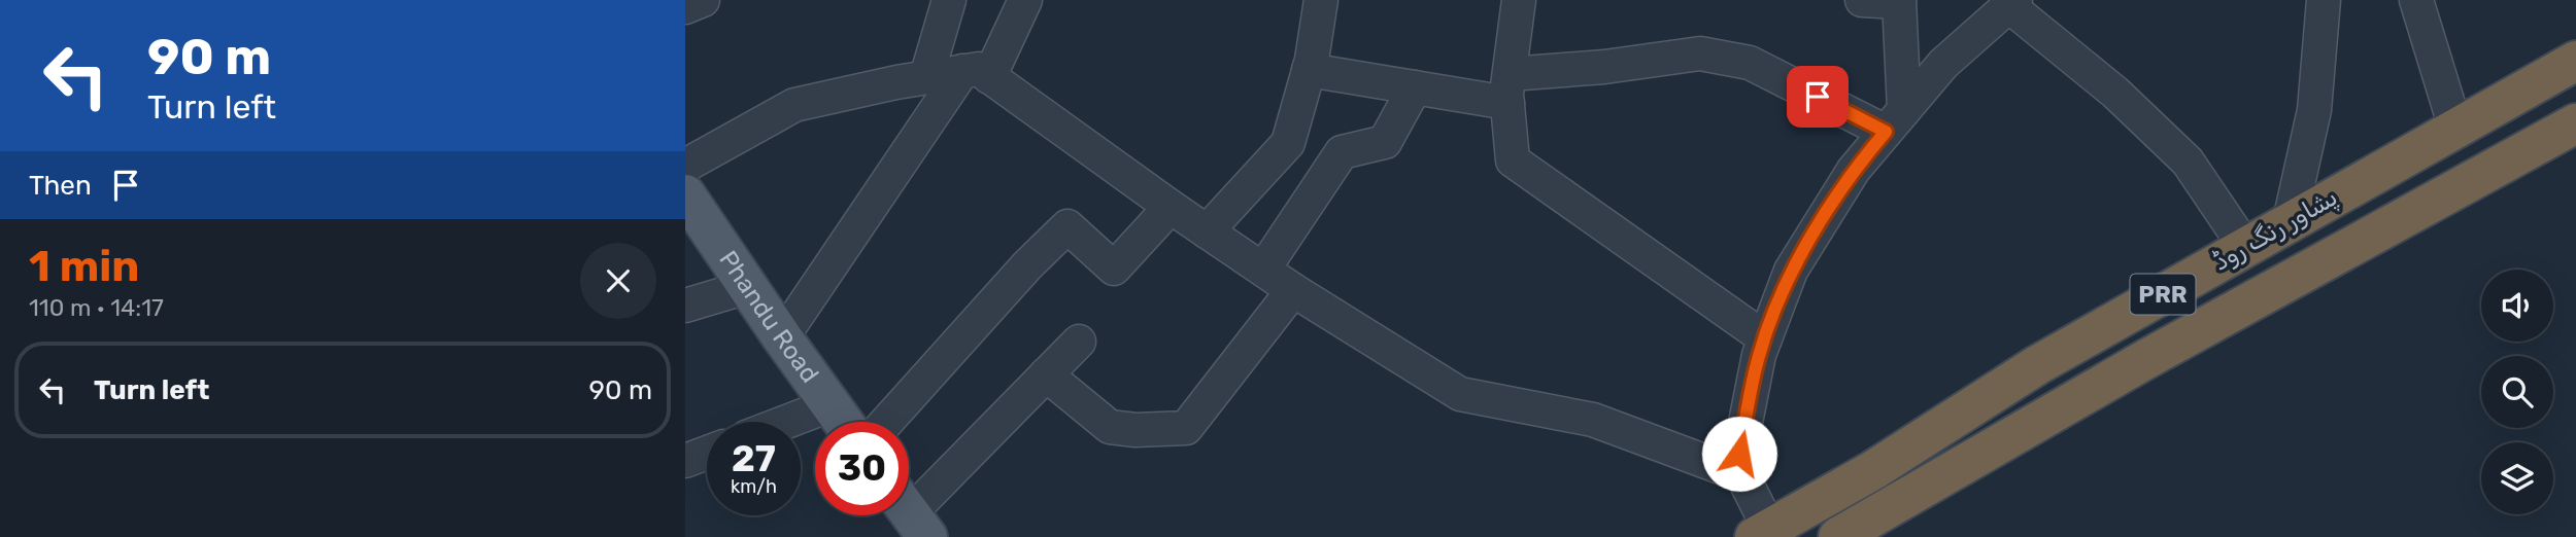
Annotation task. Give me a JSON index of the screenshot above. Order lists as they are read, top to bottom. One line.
{"streets":{"highway":["پشاور رنگ روڈ","PRR"],"main road":["Phandu Road"]},"page":{"turn":["90 m","Turn left"],"then":"Then","heading":["1 min","110 m · 14:17"],"list":[{"name":"Turn left","value":"90 m"}],"speed":"27 km/h","limit":"30"}}
